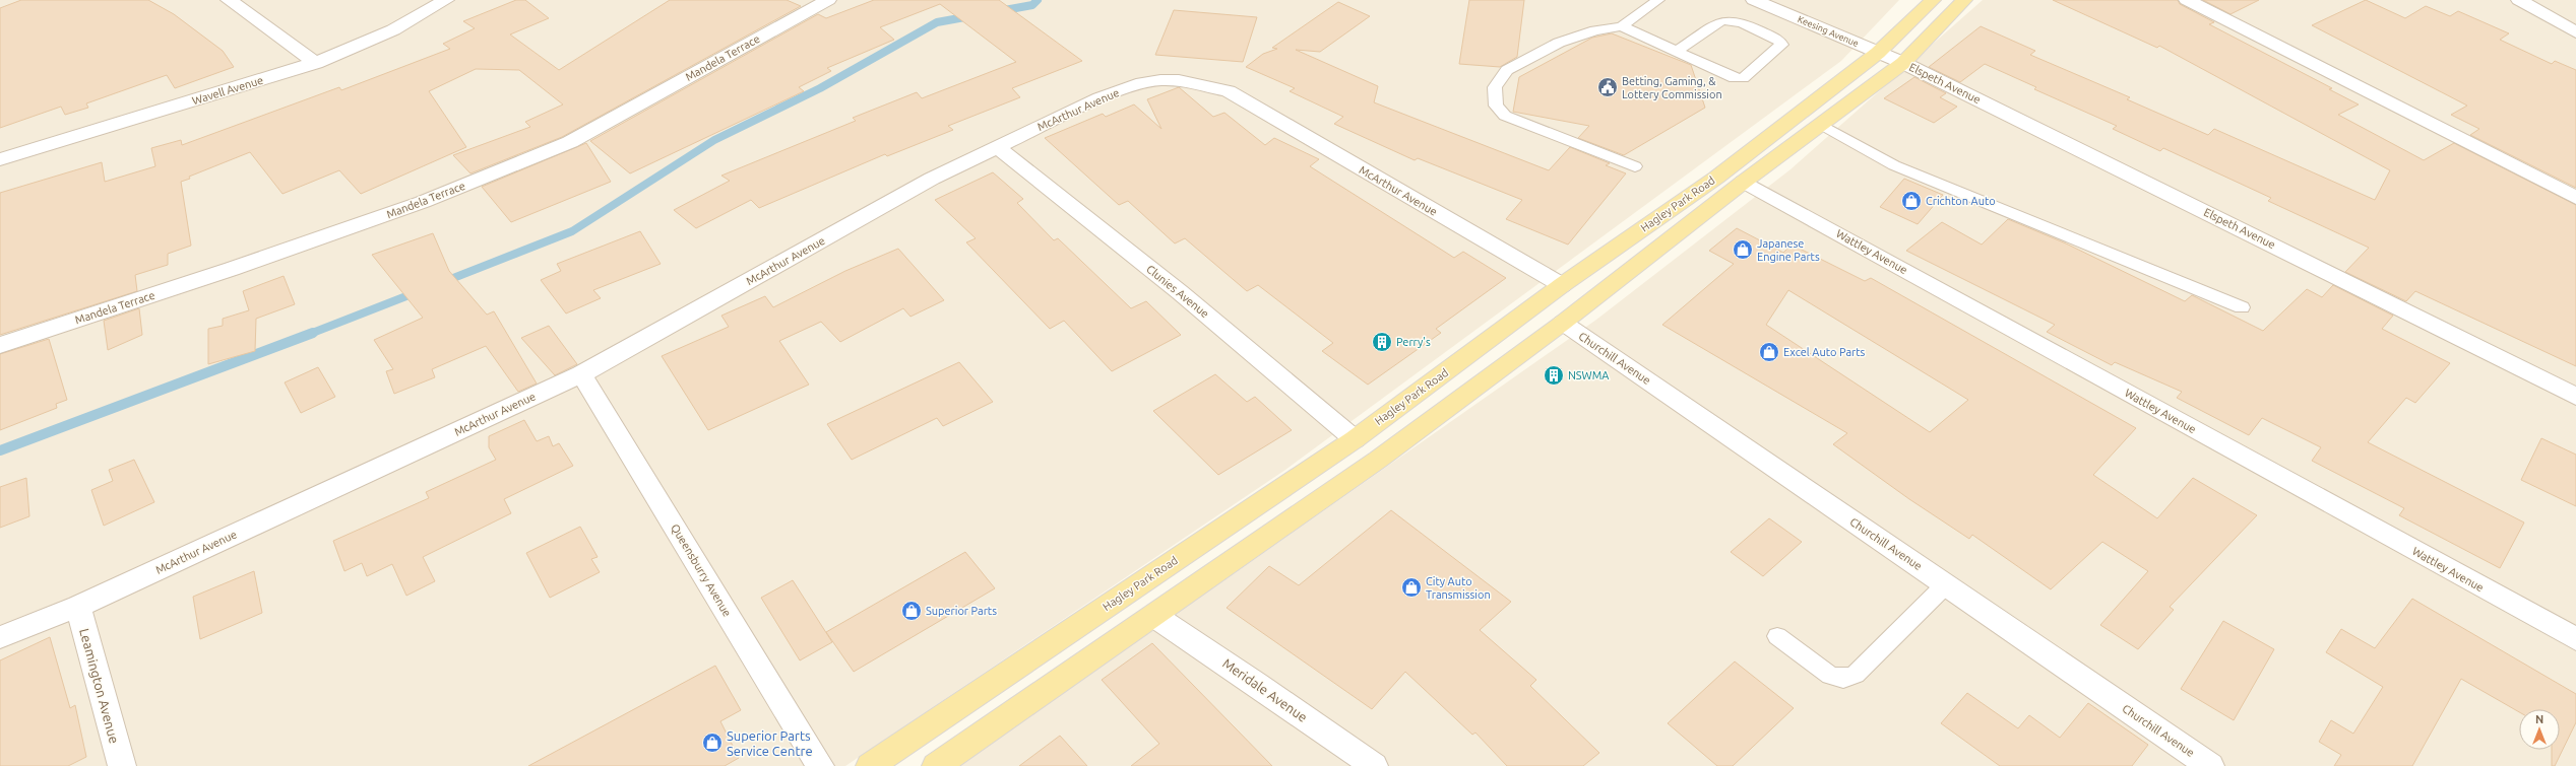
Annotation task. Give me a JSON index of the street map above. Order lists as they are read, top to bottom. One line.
{"streets":{"main road":["Hagley Park Road"],"street":["Keesing Avenue","Mandela Terrace","Elspeth Avenue","Wavell Avenue","McArthur Avenue","Wattley Avenue","Clunies Avenue","Churchill Avenue","Queensburry Avenue","Leamington Avenue","Meridale Avenue"]},"crossings":[["Keesing Avenue","Elspeth Avenue"],["Keesing Avenue","Hagley Park Road"],["Elspeth Avenue","Hagley Park Road"],["McArthur Avenue","Hagley Park Road"],["McArthur Avenue","Clunies Avenue"],["McArthur Avenue","Queensburry Avenue"],["McArthur Avenue","Leamington Avenue"],["Hagley Park Road","Wattley Avenue"],["Hagley Park Road","Clunies Avenue"],["Hagley Park Road","Churchill Avenue"],["Hagley Park Road","Meridale Avenue"]],"places":{"public building":["Betting, Gaming, & Lottery Commission"],"shop":["Crichton Auto","Japanese Engine Parts","Excel Auto Parts","City Auto Transmission","Superior Parts","Superior Parts Service Centre"],"building":["Perry's","NSWMA"]},"north":"top"}
